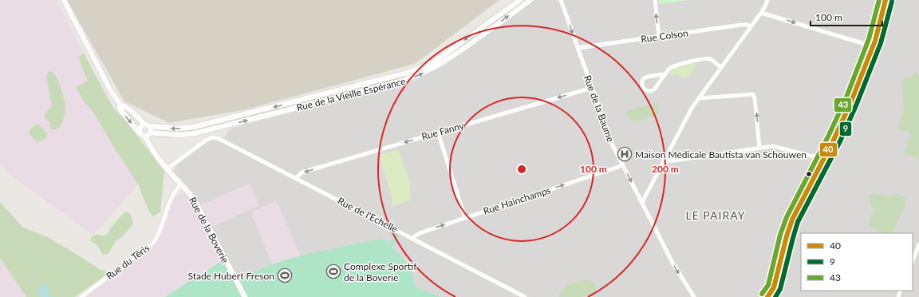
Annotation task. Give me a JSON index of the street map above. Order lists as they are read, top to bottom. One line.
{"streets":{"street":["Rue Colson","Rue de la Vieille Espérance","Rue de la Baume","Rue Fanny","Rue Hainchamps","Rue de l'Echelle","Rue de la Boverie","Rue du Têris"]},"crossings":[["Rue Colson","Rue de la Baume"],["Rue de la Vieille Espérance","Rue de la Boverie"],["Rue de la Baume","Rue Fanny"],["Rue de la Baume","Rue Hainchamps"],["Rue Fanny","Rue de l'Echelle"],["Rue Hainchamps","Rue de l'Echelle"],["Rue de l'Echelle","Rue de la Boverie"],["Rue de la Boverie","Rue du Têris"]],"one_way":["Rue de la Baume","Rue Fanny","Rue Hainchamps"],"districts":["LE PAIRAY"],"places":{"hospital":["Maison Médicale Bautista van Schouwen"],"sports":["Complexe Sportif de la Boverie","Stade Hubert Freson"]},"lines":["transit line 40","transit line 43","transit line 9"],"legend":["40","9","43"],"scale_bar":"100 m","rings":["100 m","200 m"]}
